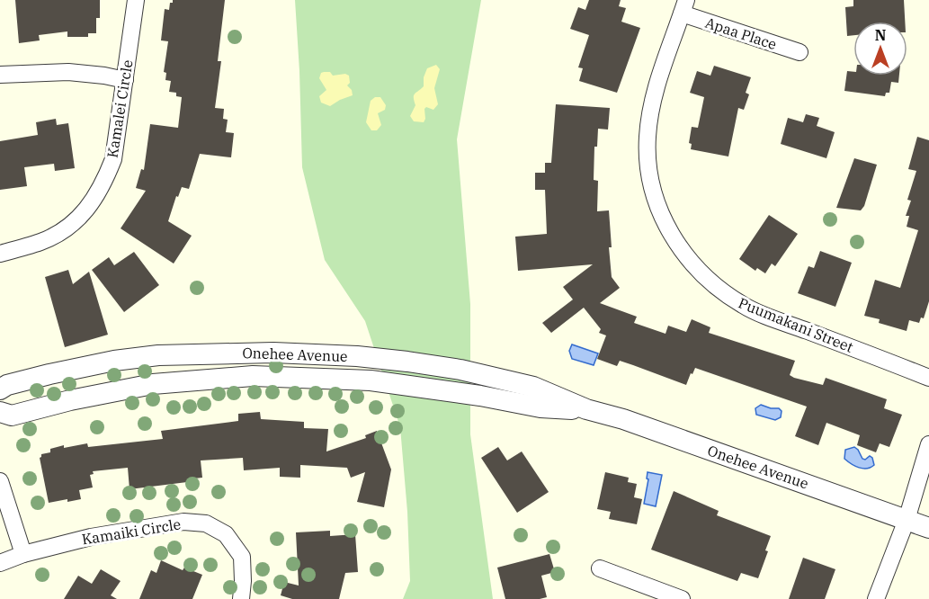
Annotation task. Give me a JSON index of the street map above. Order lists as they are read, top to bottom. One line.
{"streets":{"street":["Apaa Place","Kamalei Circle","Puumakani Street","Onehee Avenue","Kamaiki Circle"]},"crossings":[["Apaa Place","Puumakani Street"]],"north":"top"}
